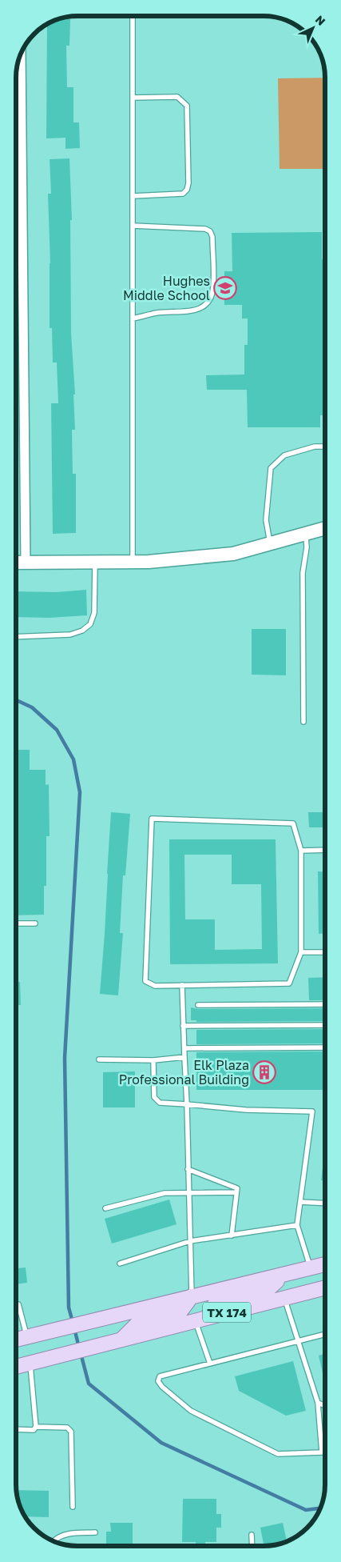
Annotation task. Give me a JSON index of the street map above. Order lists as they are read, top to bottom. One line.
{"streets":{"main road":["TX 174"]},"places":{"school or university":["Hughes Middle School"],"building":["Elk Plaza Professional Building"]},"north":"top right"}
